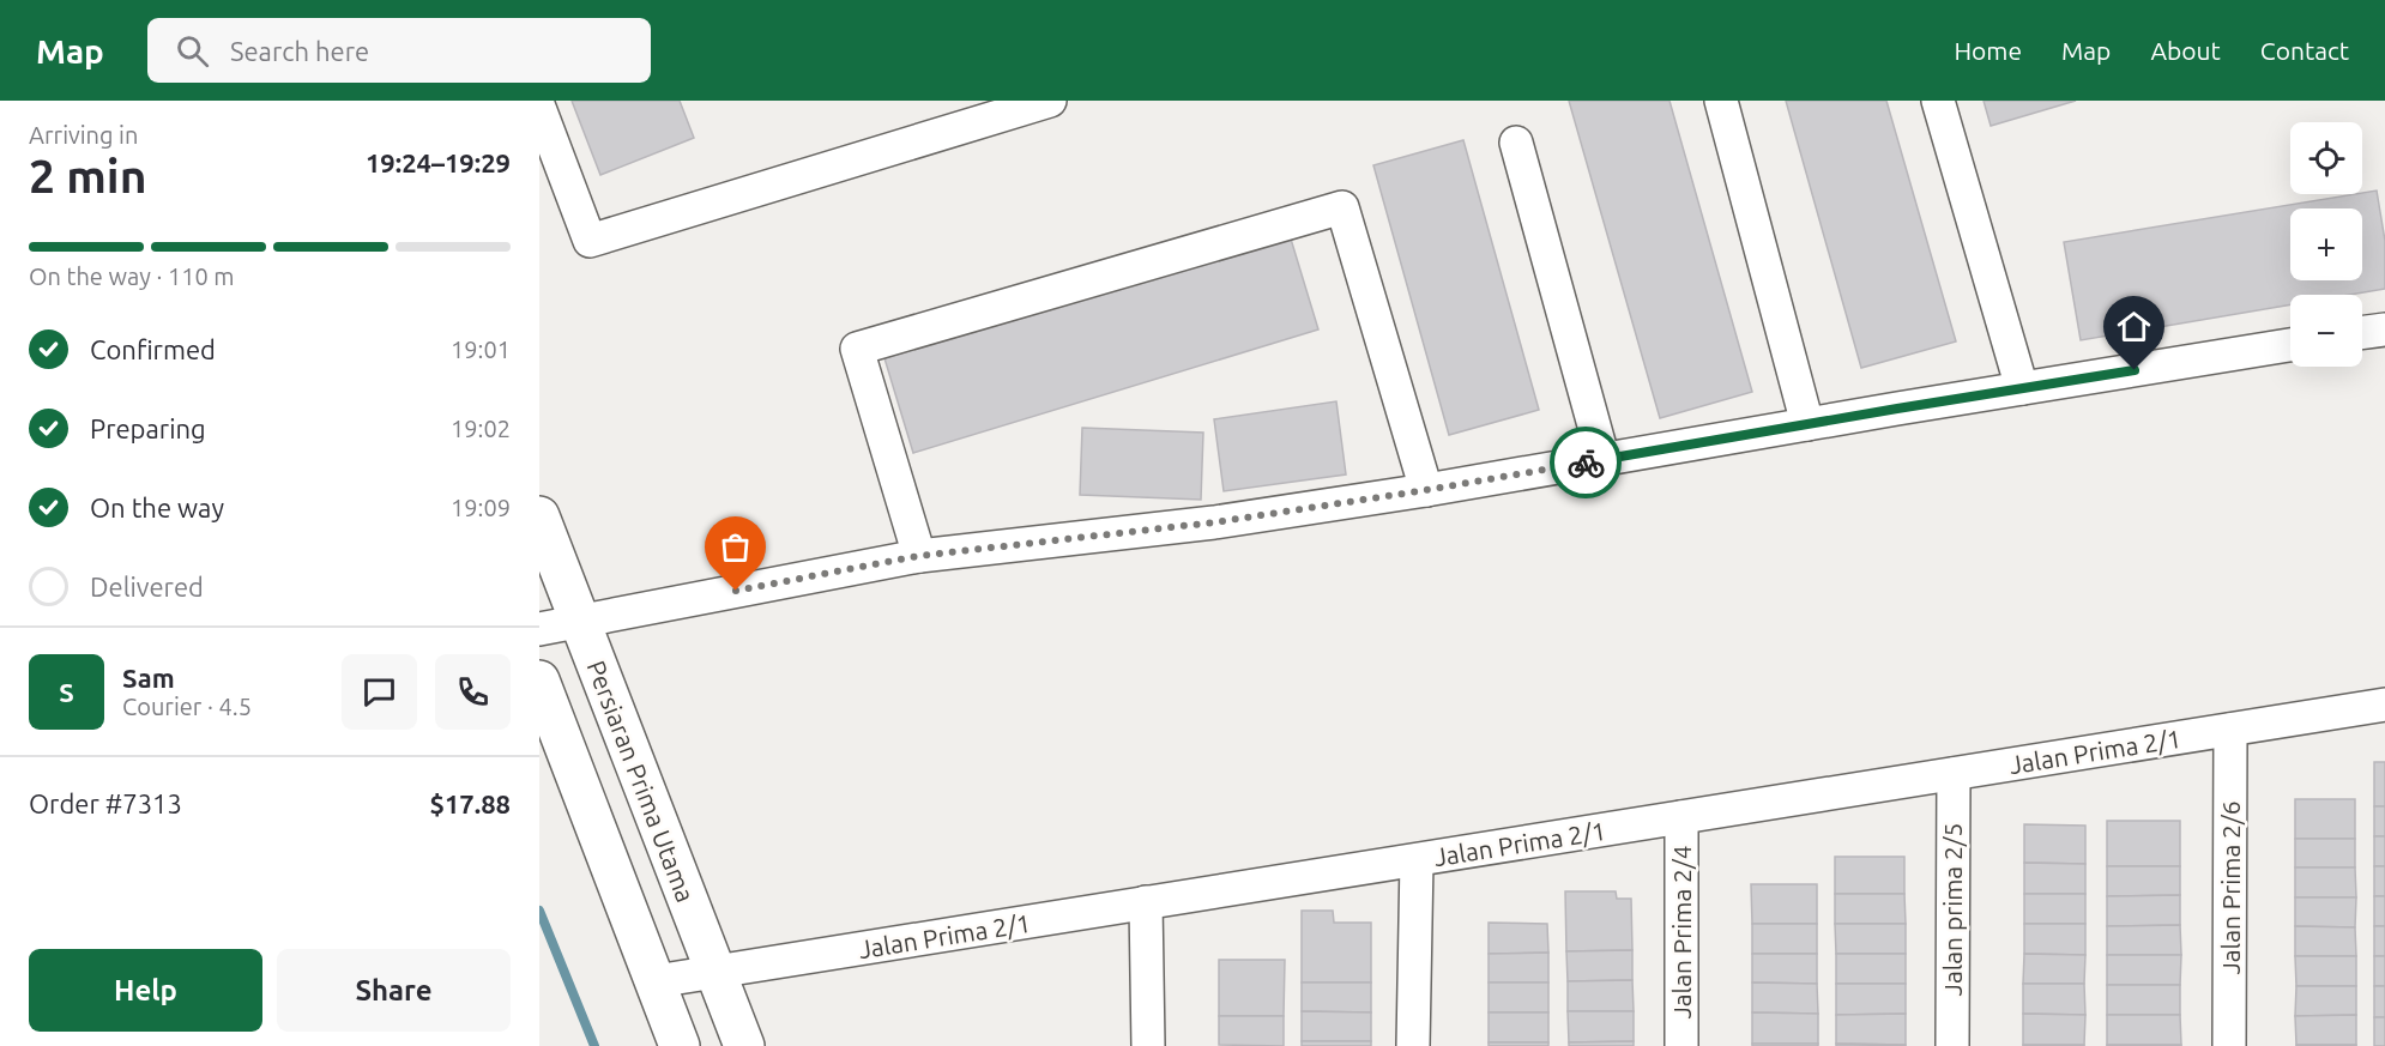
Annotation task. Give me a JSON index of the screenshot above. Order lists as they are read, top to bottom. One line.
{"streets":{"main road":["Persiaran Prima Utama"],"street":["Jalan Prima 2/1","Jalan Prima 2/6","Jalan prima 2/5","Jalan Prima 2/4"]},"crossings":[["Jalan Prima 2/1","Persiaran Prima Utama"],["Jalan Prima 2/1","Jalan Prima 2/6"],["Jalan Prima 2/1","Jalan prima 2/5"],["Jalan Prima 2/1","Jalan Prima 2/4"]],"page":{"header":"Map","search":"Search here","nav":["Home","Map","About","Contact"],"heading":["2 min","Arriving in","19:24–19:29"],"panel":["Sam","Courier · 4.5","Order #7313","$17.88"],"map_buttons":["+","−"],"bar":"On the way · 110 m","list":[["Confirmed","19:01"],["Preparing","19:02"],["On the way","19:09"],"Delivered"],"round":"S","buttons":["Help","Share"]}}
